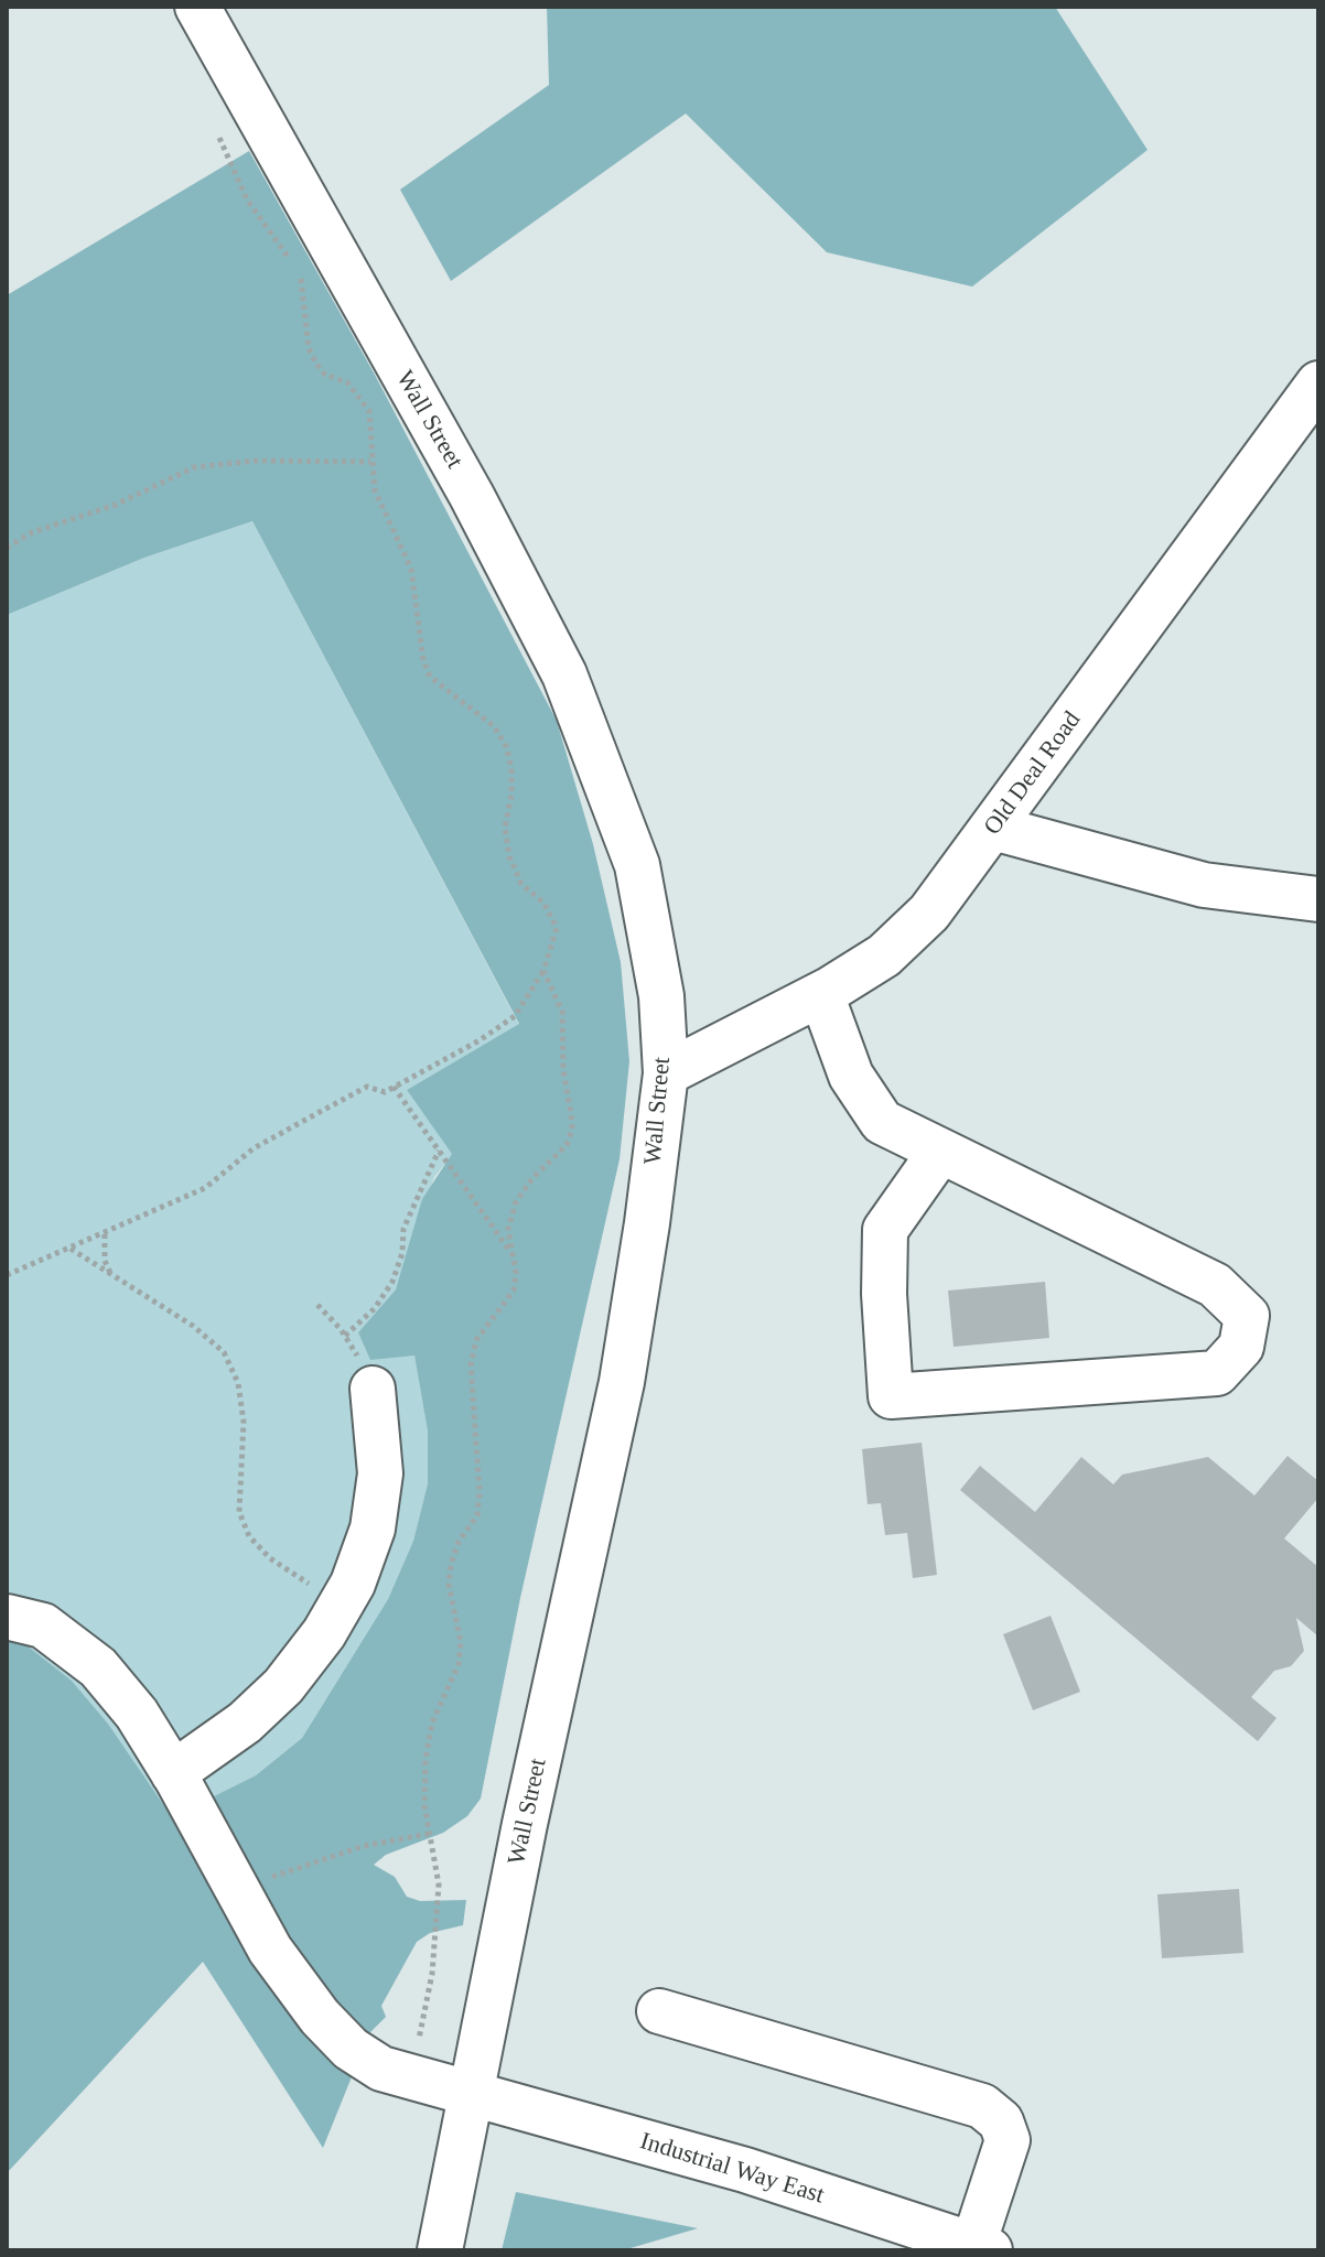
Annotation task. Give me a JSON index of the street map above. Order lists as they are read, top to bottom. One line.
{"streets":{"street":["Wall Street","Old Deal Road","Industrial Way East"]},"crossings":[["Wall Street","Old Deal Road"],["Wall Street","Industrial Way East"]]}
